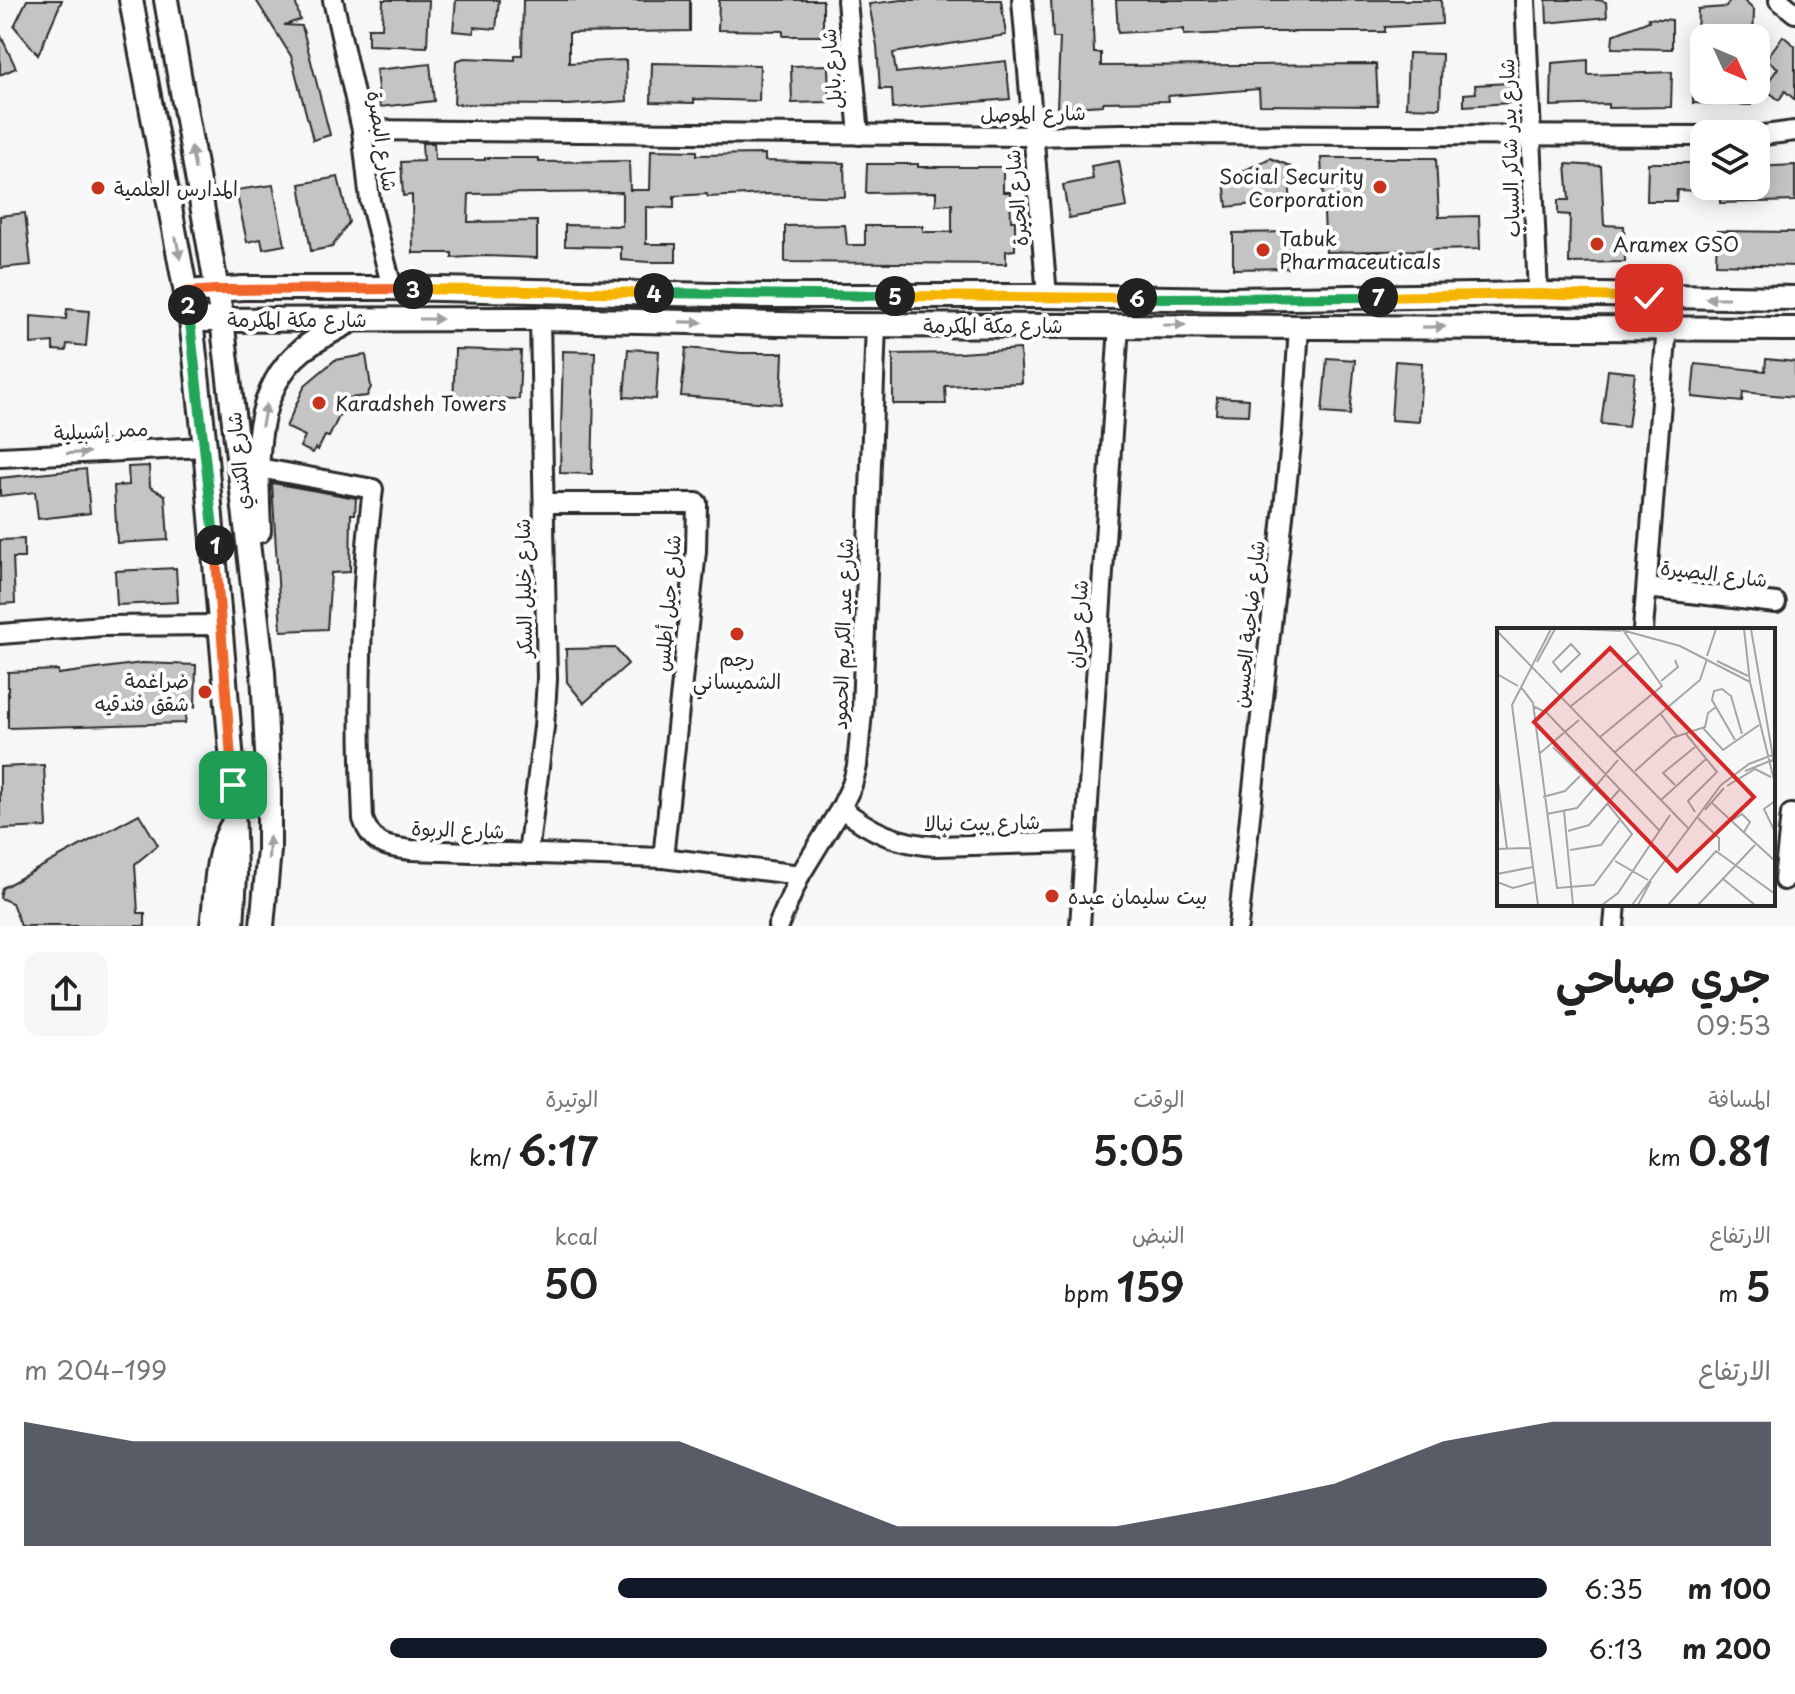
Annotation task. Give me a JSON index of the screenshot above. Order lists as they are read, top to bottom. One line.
{"streets":{"main road":["شارع مكة المكرمة","شارع الكندي"],"street":["شارع بابل","شارع الموصل","شارع البصرة","شارع بدر شاكر السياب","شارع الحيرة","ممر إشبيلية","شارع البصيرة","شارع خليل السكر","شارع جبل أطلس","شارع حران","شارع ضاحية الحسين","شارع عبد الكريم الحمود","شارع بيت نبالا","شارع الربوة"]},"crossings":[["شارع بابل","شارع الموصل"],["شارع الموصل","شارع البصرة"],["شارع الموصل","شارع بدر شاكر السياب"],["شارع الموصل","شارع الحيرة"],["شارع البصرة","شارع مكة المكرمة"],["شارع بدر شاكر السياب","شارع مكة المكرمة"],["شارع الحيرة","شارع مكة المكرمة"],["شارع مكة المكرمة","شارع الكندي"],["شارع مكة المكرمة","شارع خليل السكر"],["شارع مكة المكرمة","شارع حران"],["شارع مكة المكرمة","شارع ضاحية الحسين"],["شارع مكة المكرمة","شارع عبد الكريم الحمود"],["ممر إشبيلية","شارع الكندي"],["شارع خليل السكر","شارع جبل أطلس"],["شارع خليل السكر","شارع الربوة"],["شارع جبل أطلس","شارع الربوة"],["شارع حران","شارع بيت نبالا"],["شارع عبد الكريم الحمود","شارع بيت نبالا"],["شارع عبد الكريم الحمود","شارع الربوة"]],"one_way":["ممر إشبيلية"],"places":["Social Security Corporation","المدارس العلمية","Aramex GSO","Tabuk Pharmaceuticals","Karadsheh Towers","رجم الشميساني","ضراغمة شقق فندقيه","بيت سليمان عبده"],"north":"bottom right","page":{"pins":["3","4","5","7","6","2","1"],"heading":["جري صباحي","09:53"],"stats":[["المسافة","0.81 km"],["الوقت","5:05"],["الوتيرة","6:17 /km"],["الارتفاع","5 m"],["النبض","159 bpm"],["kcal","50"]],"chart":["الارتفاع","199–204 m"],"list":[{"name":"100 m","note":"6:35"},{"name":"200 m","note":"6:13"}]}}
